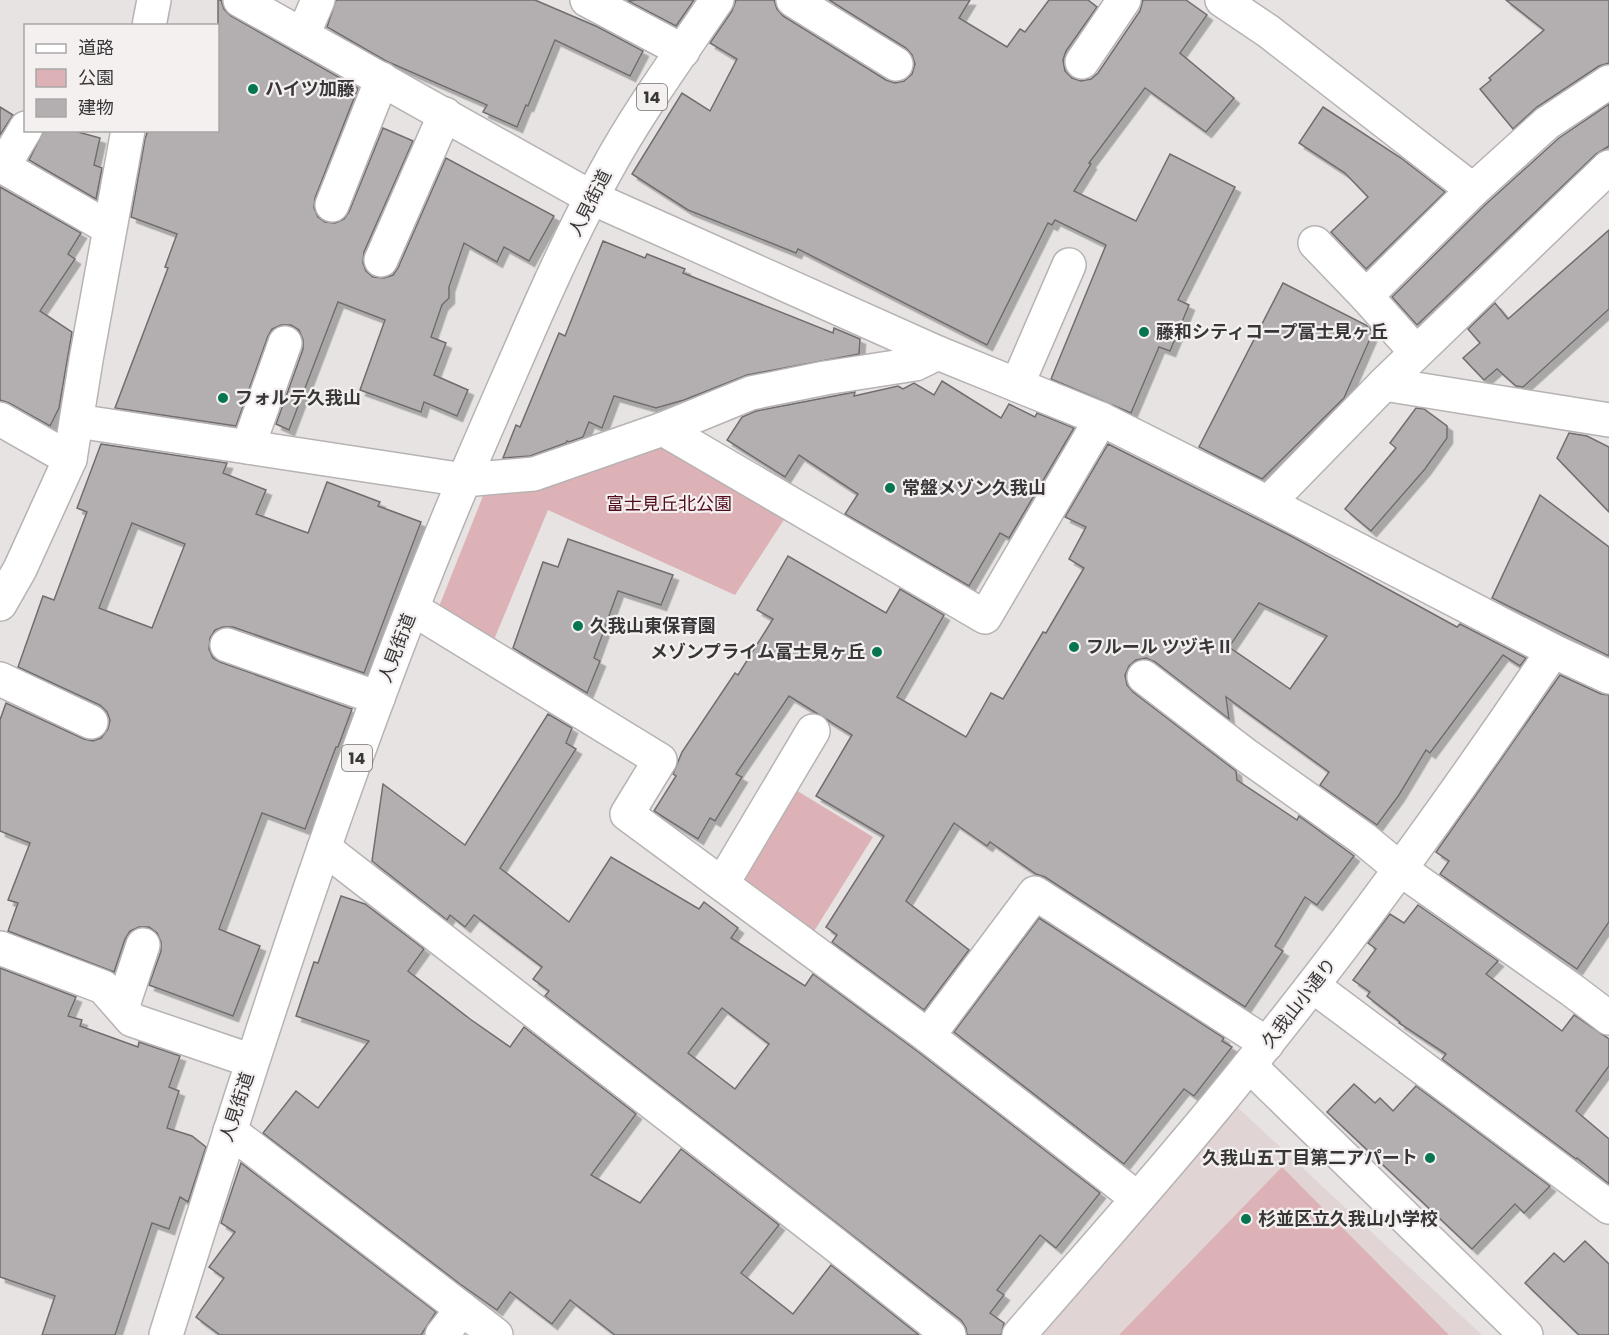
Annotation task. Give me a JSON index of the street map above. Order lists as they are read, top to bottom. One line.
{"streets":{"street":["14","人見街道","久我山小通り"]},"parks":["富士見丘北公園"],"places":["ハイツ加藤","藤和シティコープ富士見ヶ丘","フォルテ久我山","常盤メゾン久我山","久我山東保育園","フルール ツヅキⅡ","メゾンプライム富士見ヶ丘","久我山五丁目第二アパート","杉並区立久我山小学校"],"legend":["道路","公園","建物"]}
